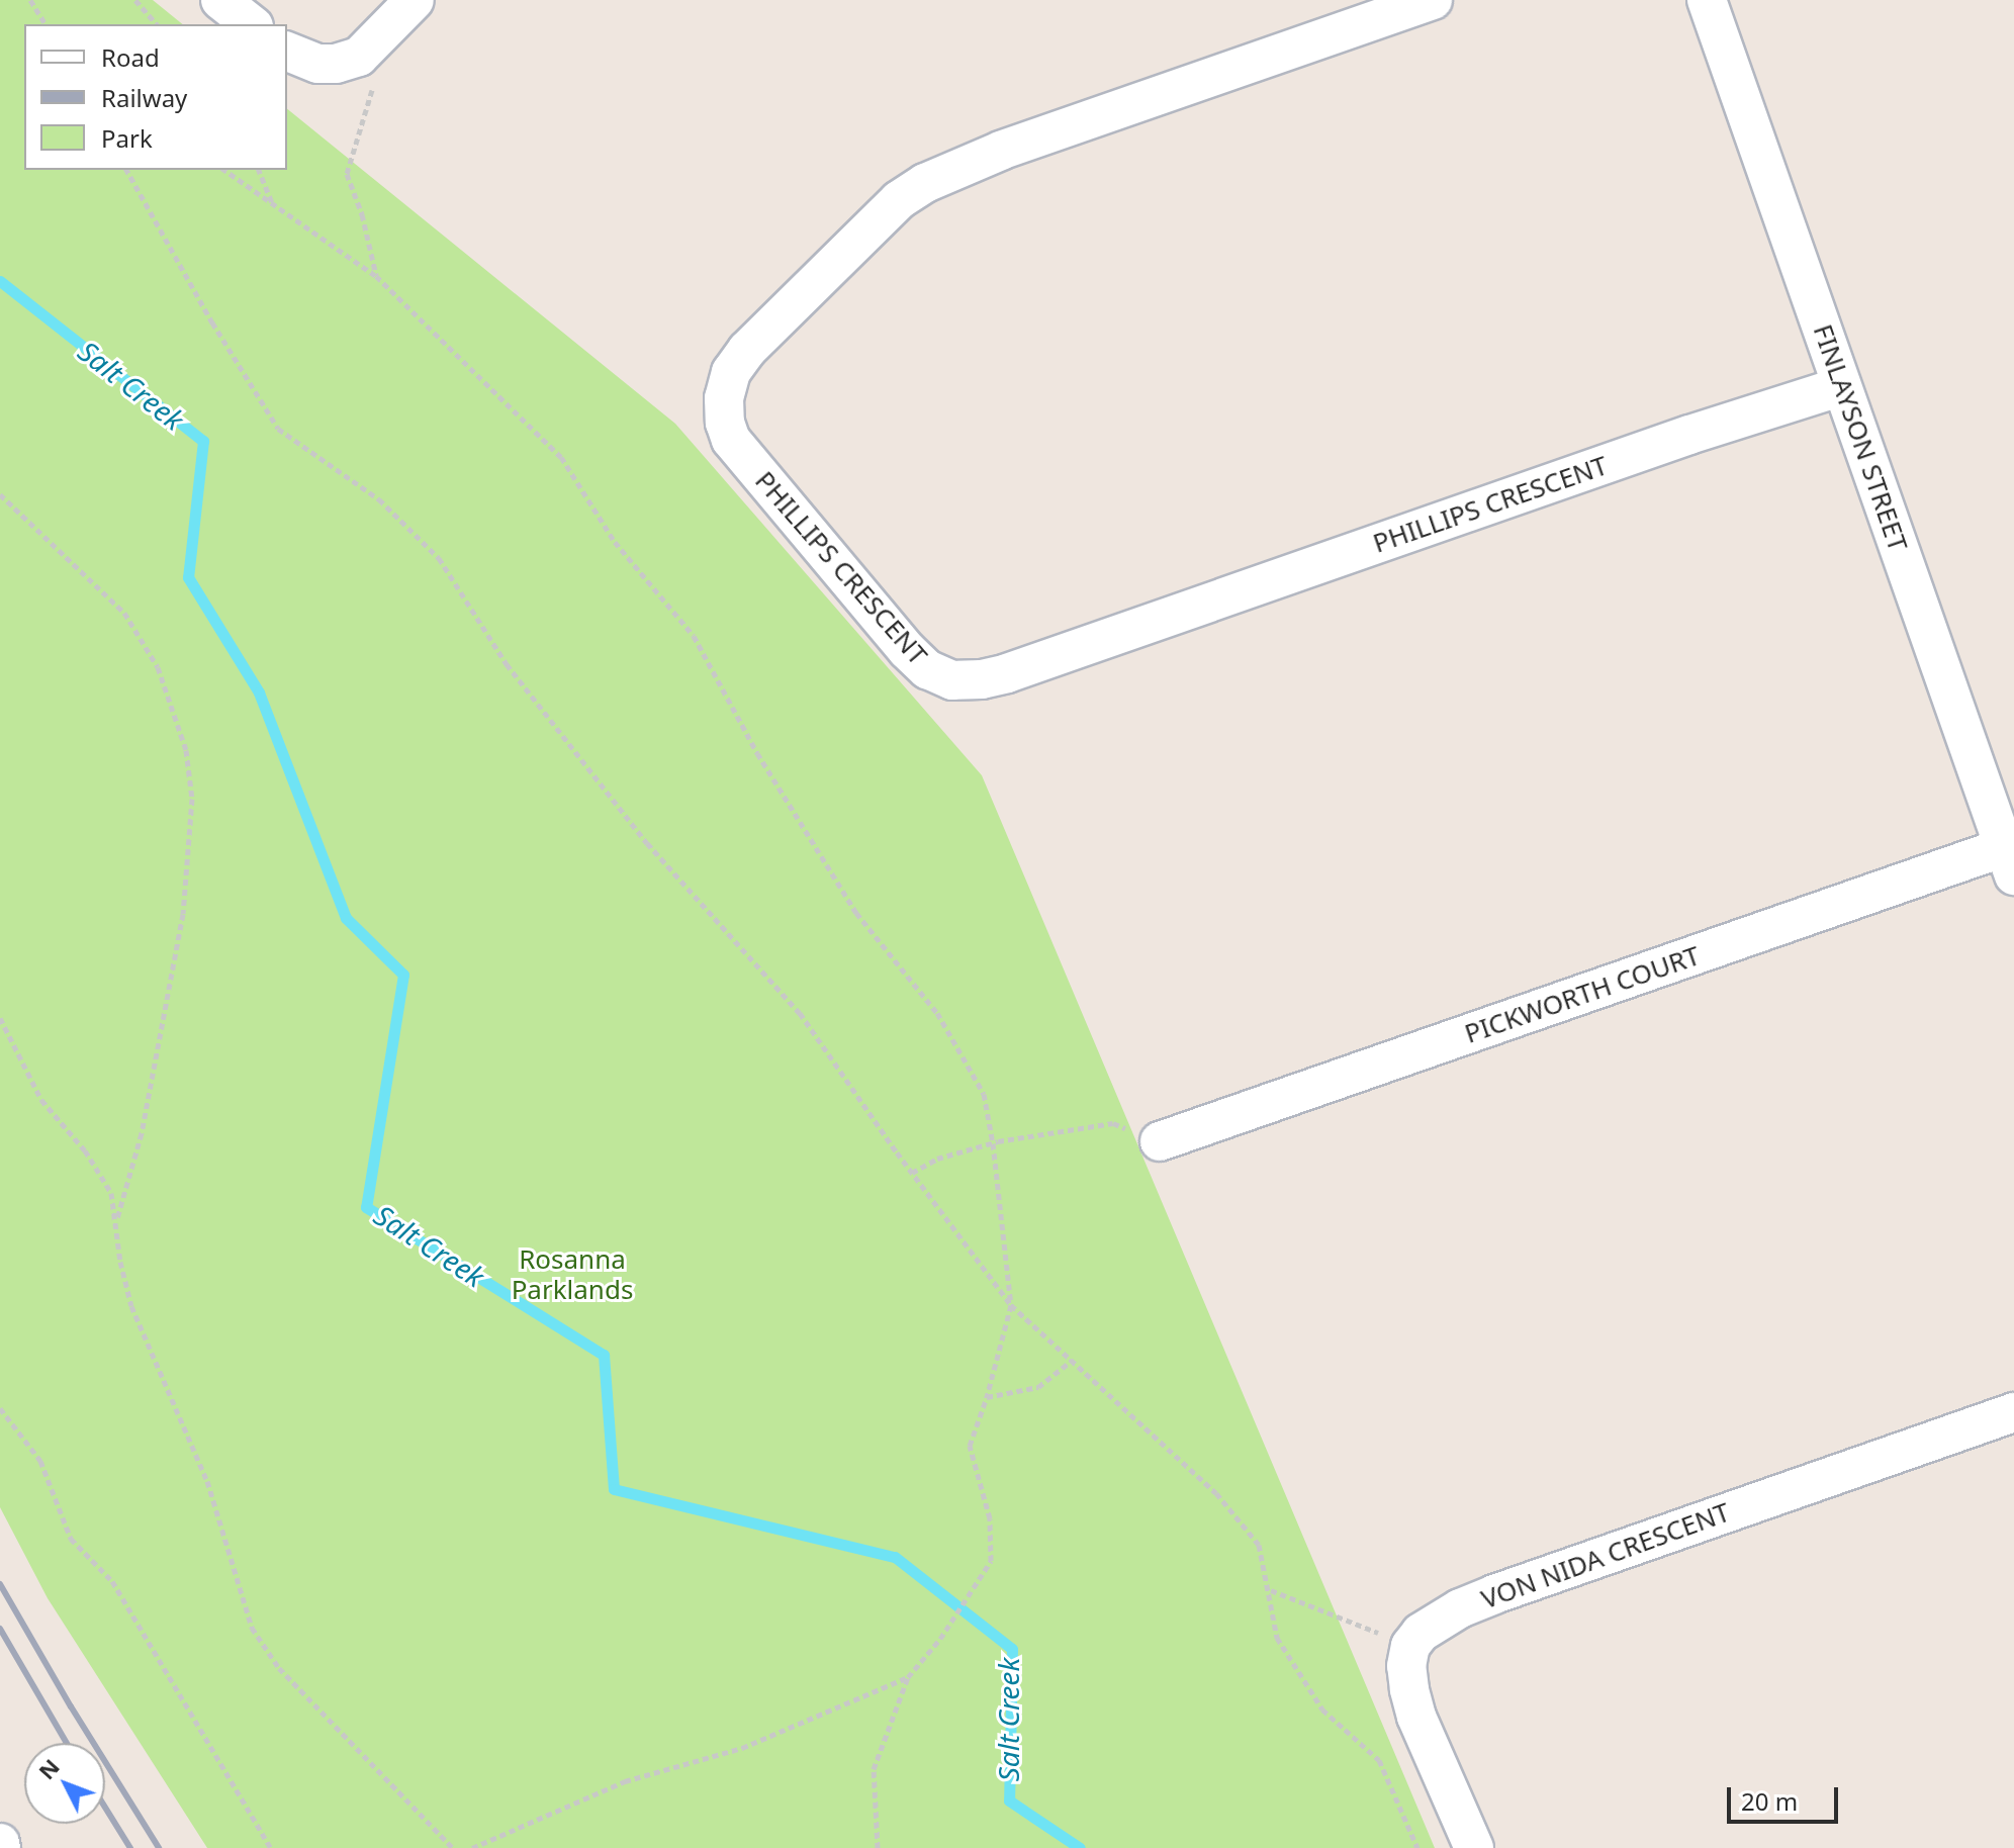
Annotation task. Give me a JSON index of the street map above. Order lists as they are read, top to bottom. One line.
{"streets":{"street":["FINLAYSON STREET","PHILLIPS CRESCENT","PICKWORTH COURT","VON NIDA CRESCENT"]},"crossings":[["FINLAYSON STREET","PHILLIPS CRESCENT"],["FINLAYSON STREET","PICKWORTH COURT"]],"water":["Salt Creek"],"parks":["Rosanna Parklands"],"legend":["Road","Railway","Park"],"scale_bar":"20 m","north":"top left"}
